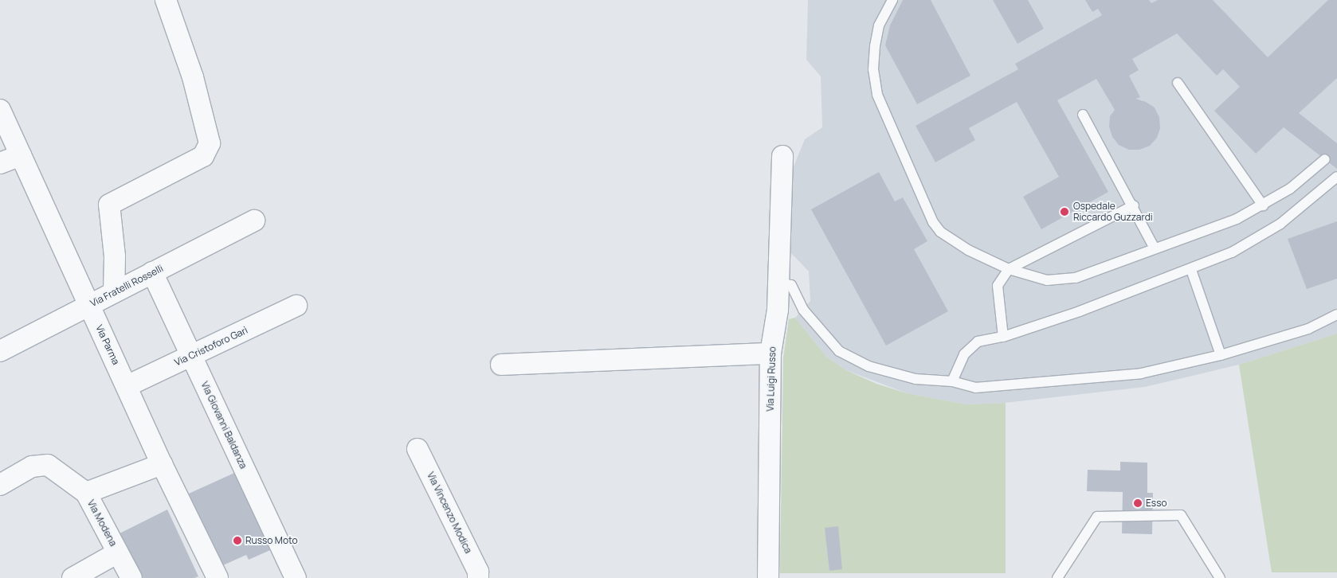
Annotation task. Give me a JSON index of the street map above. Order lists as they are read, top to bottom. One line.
{"streets":{"street":["Via Fratelli Rosselli","Via Parma","Via Cristoforo Garì","Via Luigi Russo","Via Giovanni Baldanza","Via Vincenzo Modica","Via Modena"]},"crossings":[["Via Fratelli Rosselli","Via Parma"],["Via Fratelli Rosselli","Via Giovanni Baldanza"],["Via Parma","Via Cristoforo Garì"],["Via Cristoforo Garì","Via Giovanni Baldanza"]],"places":["Ospedale Riccardo Guzzardi","Esso","Russo Moto"]}
